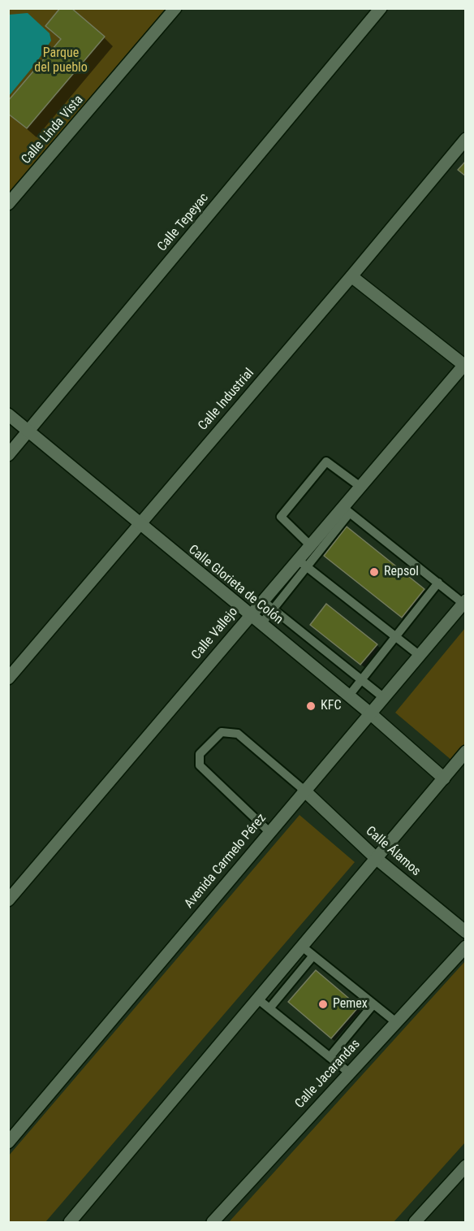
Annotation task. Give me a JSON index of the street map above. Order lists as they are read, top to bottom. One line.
{"streets":{"street":["Calle Linda Vista","Calle Tepeyac","Calle Industrial","Calle Glorieta de Colón","Calle Vallejo","Calle Álamos","Avenida Carmelo Pérez","Calle Jacarandas"]},"crossings":[["Calle Tepeyac","Calle Glorieta de Colón"],["Calle Industrial","Calle Glorieta de Colón"],["Calle Glorieta de Colón","Calle Vallejo"],["Calle Glorieta de Colón","Avenida Carmelo Pérez"],["Calle Álamos","Avenida Carmelo Pérez"]],"parks":["Parque del pueblo"],"places":["Repsol","KFC","Pemex"]}
